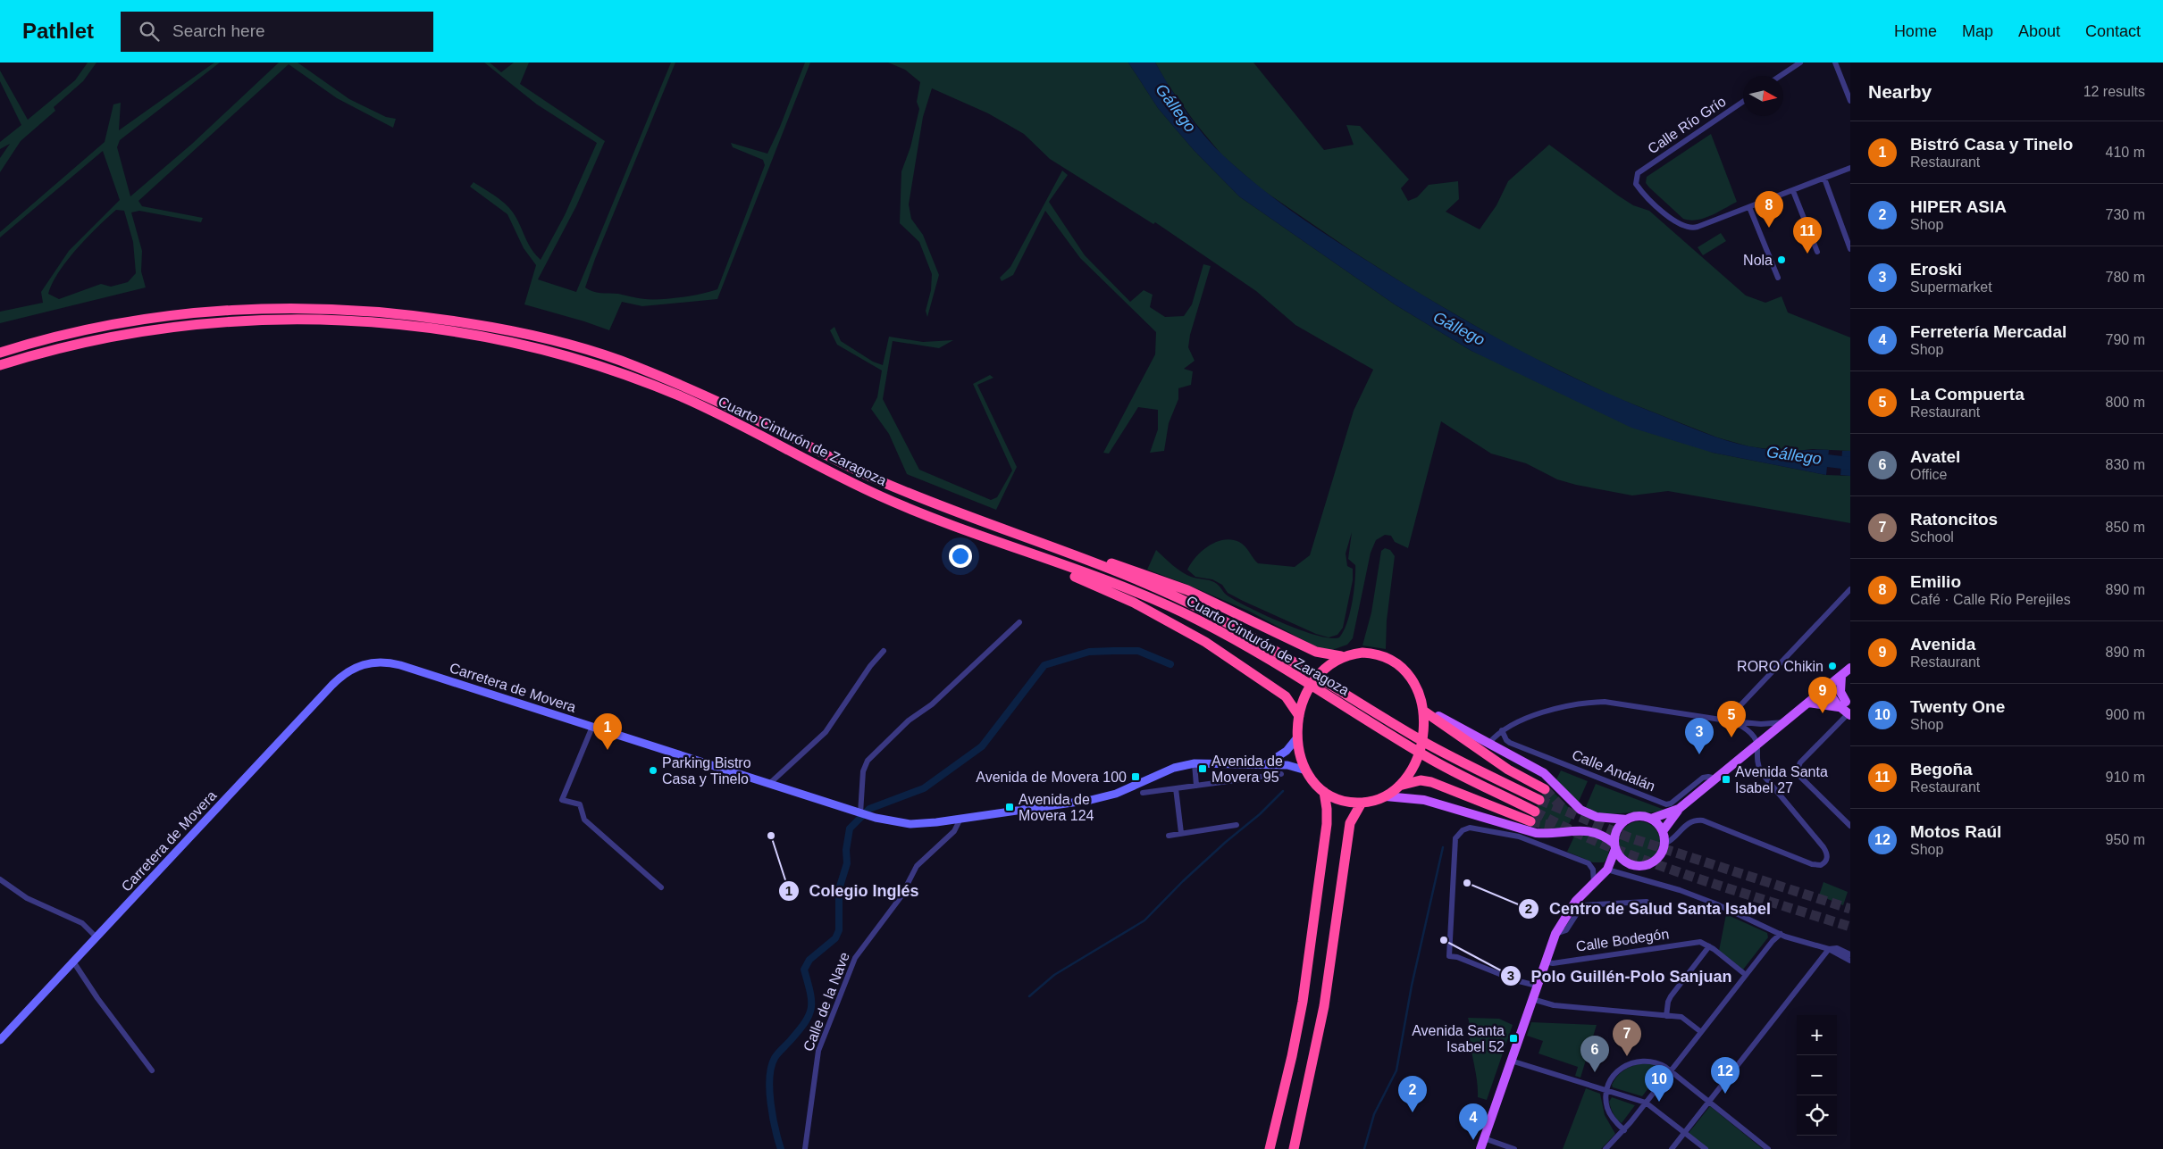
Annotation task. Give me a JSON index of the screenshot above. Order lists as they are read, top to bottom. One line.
{"streets":{"highway":["Cuarto Cinturón de Zaragoza"],"main road":["Carretera de Movera"],"street":["Calle Río Grío","Calle Andalán","Calle Bodegón","Calle de la Nave"]},"crossings":[["Cuarto Cinturón de Zaragoza","Carretera de Movera"],["Carretera de Movera","Calle de la Nave"]],"water":["Gállego"],"places":{"other":["Nola","RORO Chikin","Parking Bistro Casa y Tinelo","Colegio Inglés","Centro de Salud Santa Isabel","Polo Guillén-Polo Sanjuan"],"transit":["Avenida de Movera 95","Avenida de Movera 100","Avenida Santa Isabel 27","Avenida de Movera 124","Avenida Santa Isabel 52"]},"north":"right","page":{"header":"Pathlet","search":"Search here","nav":["Home","Map","About","Contact"],"heading":["Nearby","12 results"],"list":[{"mark":"1","name":"Bistró Casa y Tinelo","note":"Restaurant","value":"410 m"},{"mark":"2","name":"HIPER ASIA","note":"Shop","value":"730 m"},{"mark":"3","name":"Eroski","note":"Supermarket","value":"780 m"},{"mark":"4","name":"Ferretería Mercadal","note":"Shop","value":"790 m"},{"mark":"5","name":"La Compuerta","note":"Restaurant","value":"800 m"},{"mark":"6","name":"Avatel","note":"Office","value":"830 m"},{"mark":"7","name":"Ratoncitos","note":"School","value":"850 m"},{"mark":"8","name":"Emilio","note":"Café · Calle Río Perejiles","value":"890 m"},{"mark":"9","name":"Avenida","note":"Restaurant","value":"890 m"},{"mark":"10","name":"Twenty One","note":"Shop","value":"900 m"},{"mark":"11","name":"Begoña","note":"Restaurant","value":"910 m"},{"mark":"12","name":"Motos Raúl","note":"Shop","value":"950 m"}],"pins":["8","11","9","5","1","3","7","6","12","10","2","4"],"map_buttons":["+","−"]}}
